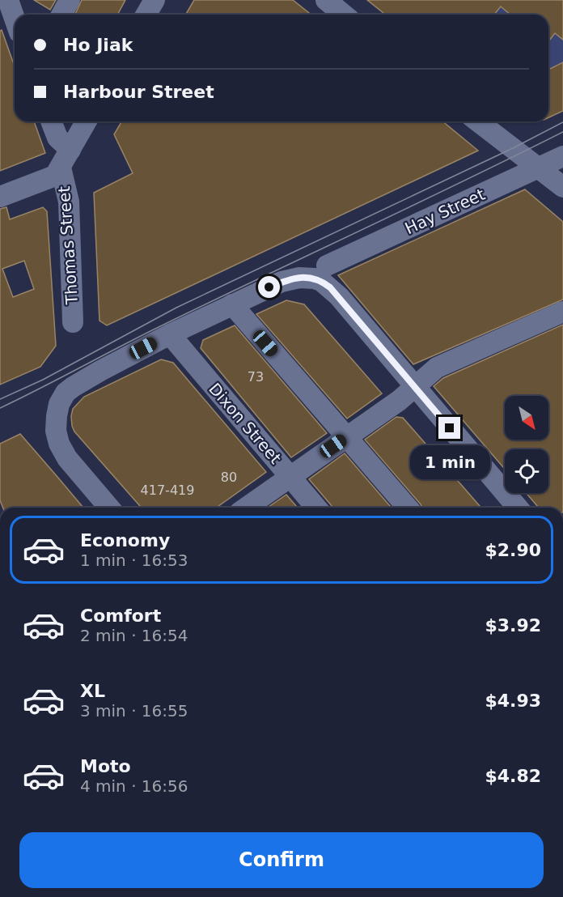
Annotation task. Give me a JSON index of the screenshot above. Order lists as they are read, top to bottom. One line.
{"streets":{"street":["Hay Street","Thomas Street","Dixon Street"]},"house_numbers":["73","80","417-419"],"north":"bottom right","page":{"banner":["Ho Jiak","Harbour Street"],"bubble":"1 min","list":[{"name":"Economy","note":"1 min · 16:53","value":"$2.90"},{"name":"Comfort","note":"2 min · 16:54","value":"$3.92"},{"name":"XL","note":"3 min · 16:55","value":"$4.93"},{"name":"Moto","note":"4 min · 16:56","value":"$4.82"}],"buttons":"Confirm"}}
